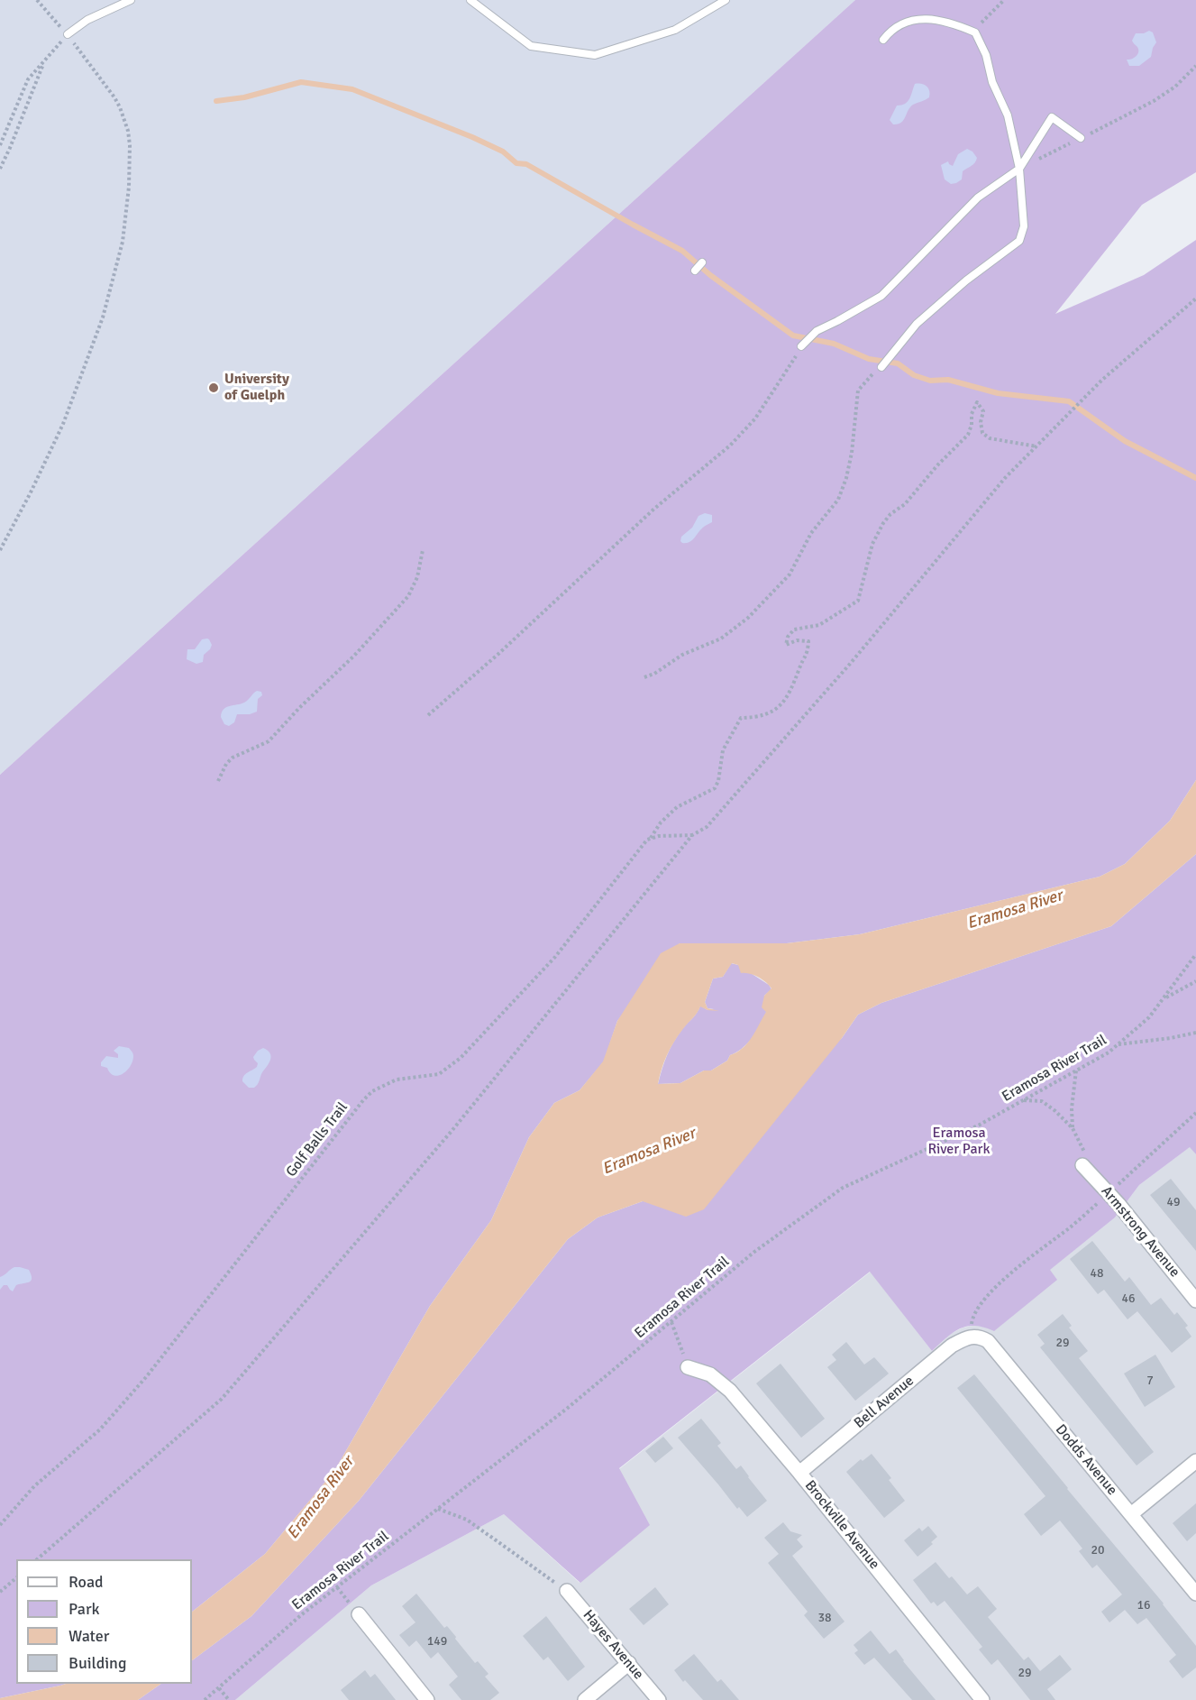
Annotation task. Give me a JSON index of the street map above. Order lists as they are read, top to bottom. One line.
{"streets":{"street":["Armstrong Avenue","Bell Avenue","Dodds Avenue","Brockville Avenue","Hayes Avenue"],"path":["Eramosa River Trail","Golf Balls Trail"]},"crossings":[["Bell Avenue","Dodds Avenue"],["Bell Avenue","Brockville Avenue"]],"water":["Eramosa River"],"parks":["Eramosa River Park"],"places":["University of Guelph"],"house_numbers":["49","48","46","29","7","20","16","38","149","29"],"legend":["Road","Park","Water","Building"]}
